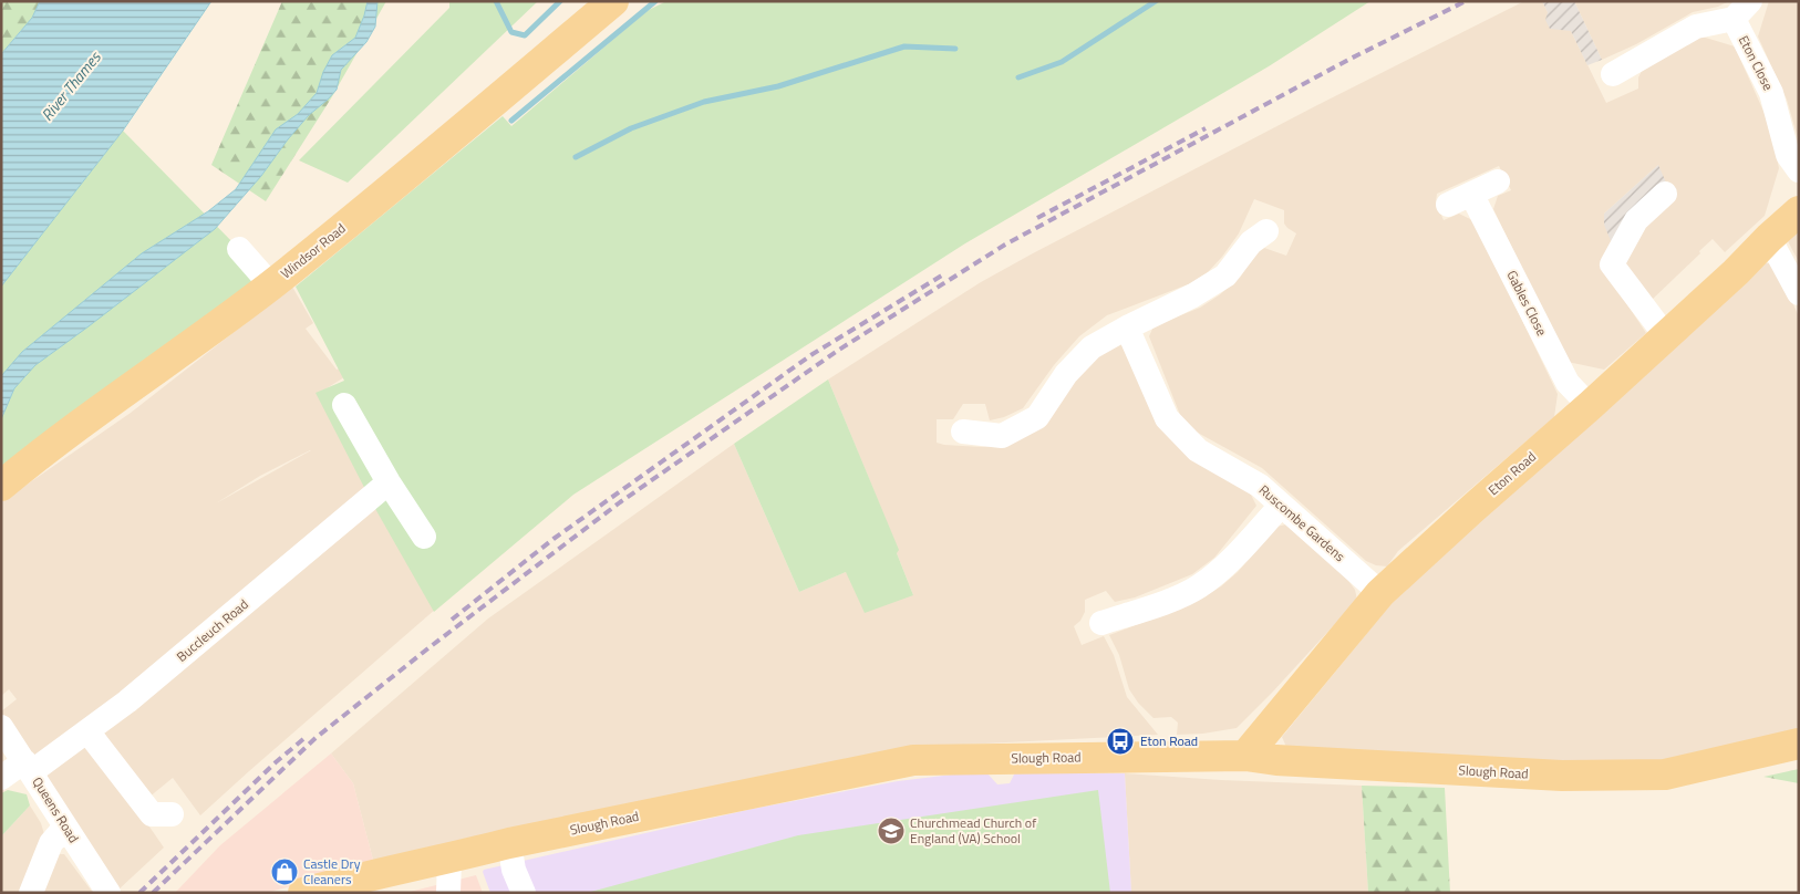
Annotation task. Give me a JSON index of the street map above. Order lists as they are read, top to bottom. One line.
{"streets":{"main road":["Windsor Road","Eton Road","Slough Road"],"street":["Eton Close","Gables Close","Ruscombe Gardens","Buccleuch Road","Queens Road"]},"crossings":[["Gables Close","Eton Road"],["Eton Road","Ruscombe Gardens"],["Eton Road","Slough Road"],["Buccleuch Road","Queens Road"]],"water":["River Thames"],"places":{"bus stop":["Eton Road"],"school or university":["Churchmead Church of England (VA) School"],"shop":["Castle Dry Cleaners"]}}
